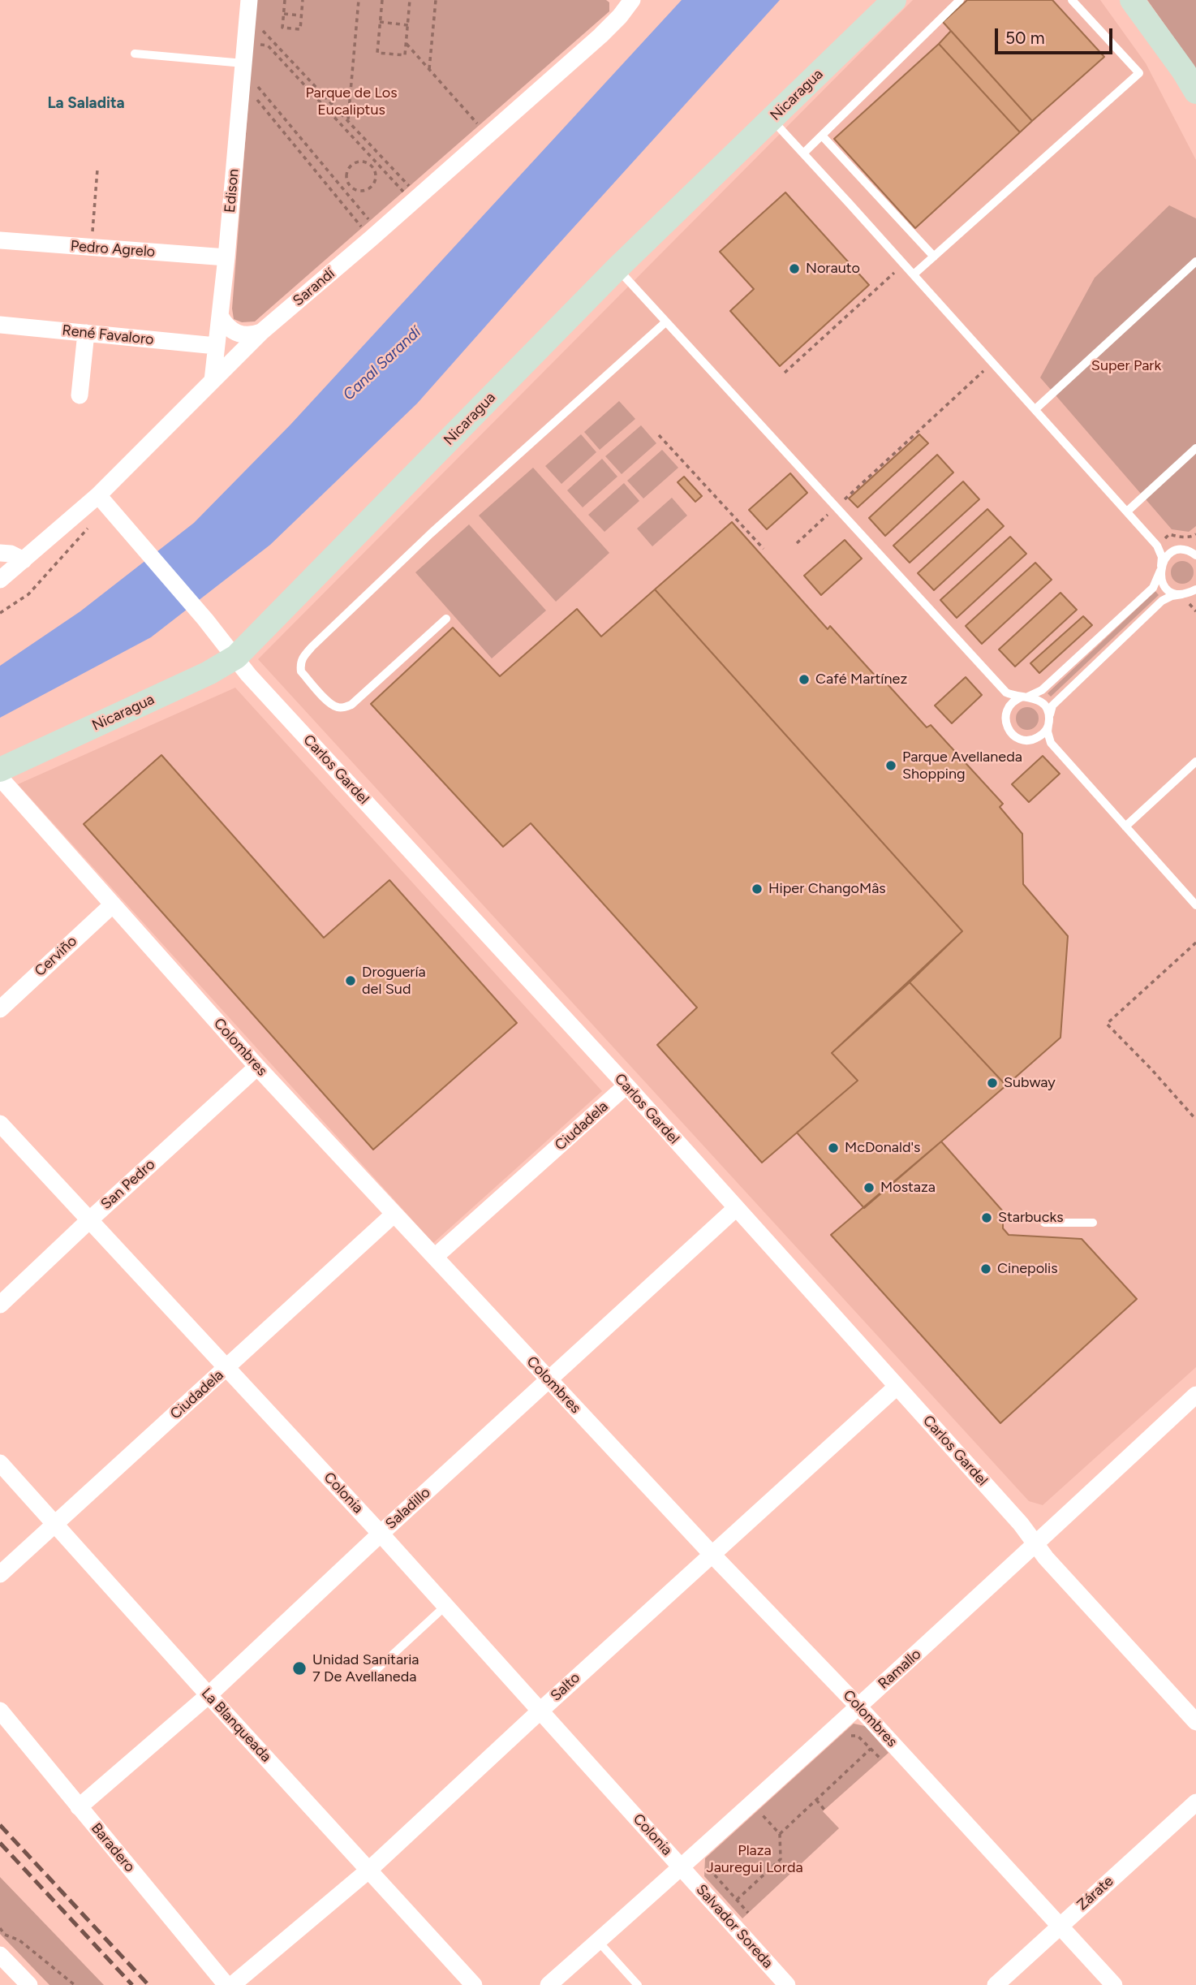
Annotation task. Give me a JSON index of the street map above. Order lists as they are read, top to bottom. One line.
{"streets":{"main road":["Nicaragua"],"street":["Edison","Pedro Agrelo","Sarandí","René Favaloro","Carlos Gardel","Cerviño","Colombres","Ciudadela","San Pedro","Colonia","Saladillo","Ramallo","Salto","La Blanqueada","Baradero","Zárate","Salvador Soreda"]},"crossings":[["Nicaragua","Carlos Gardel"],["Edison","Pedro Agrelo"],["Edison","Sarandí"],["Edison","René Favaloro"],["Sarandí","Carlos Gardel"],["Carlos Gardel","Ciudadela"],["Carlos Gardel","Saladillo"],["Carlos Gardel","Ramallo"],["Carlos Gardel","Salto"],["Cerviño","Colombres"],["Colombres","Ciudadela"],["Colombres","San Pedro"],["Colombres","Saladillo"],["Colombres","Ramallo"],["Colombres","Salto"],["Colombres","Zárate"],["Ciudadela","Colonia"],["Ciudadela","La Blanqueada"],["San Pedro","Colonia"],["Colonia","Saladillo"],["Colonia","Ramallo"],["Colonia","Salto"],["Colonia","Salvador Soreda"],["Saladillo","La Blanqueada"],["Saladillo","Baradero"],["Ramallo","Salvador Soreda"],["Salto","La Blanqueada"]],"districts":["La Saladita"],"water":["Canal Sarandí"],"parks":["Parque de Los Eucaliptus","Super Park","Plaza Jauregui Lorda"],"places":["Norauto","Café Martínez","Parque Avellaneda Shopping","Hiper ChangoMâs","Droguería del Sud","Subway","McDonald's","Mostaza","Starbucks","Cinepolis","Unidad Sanitaria 7 De Avellaneda"],"scale_bar":"50 m"}
